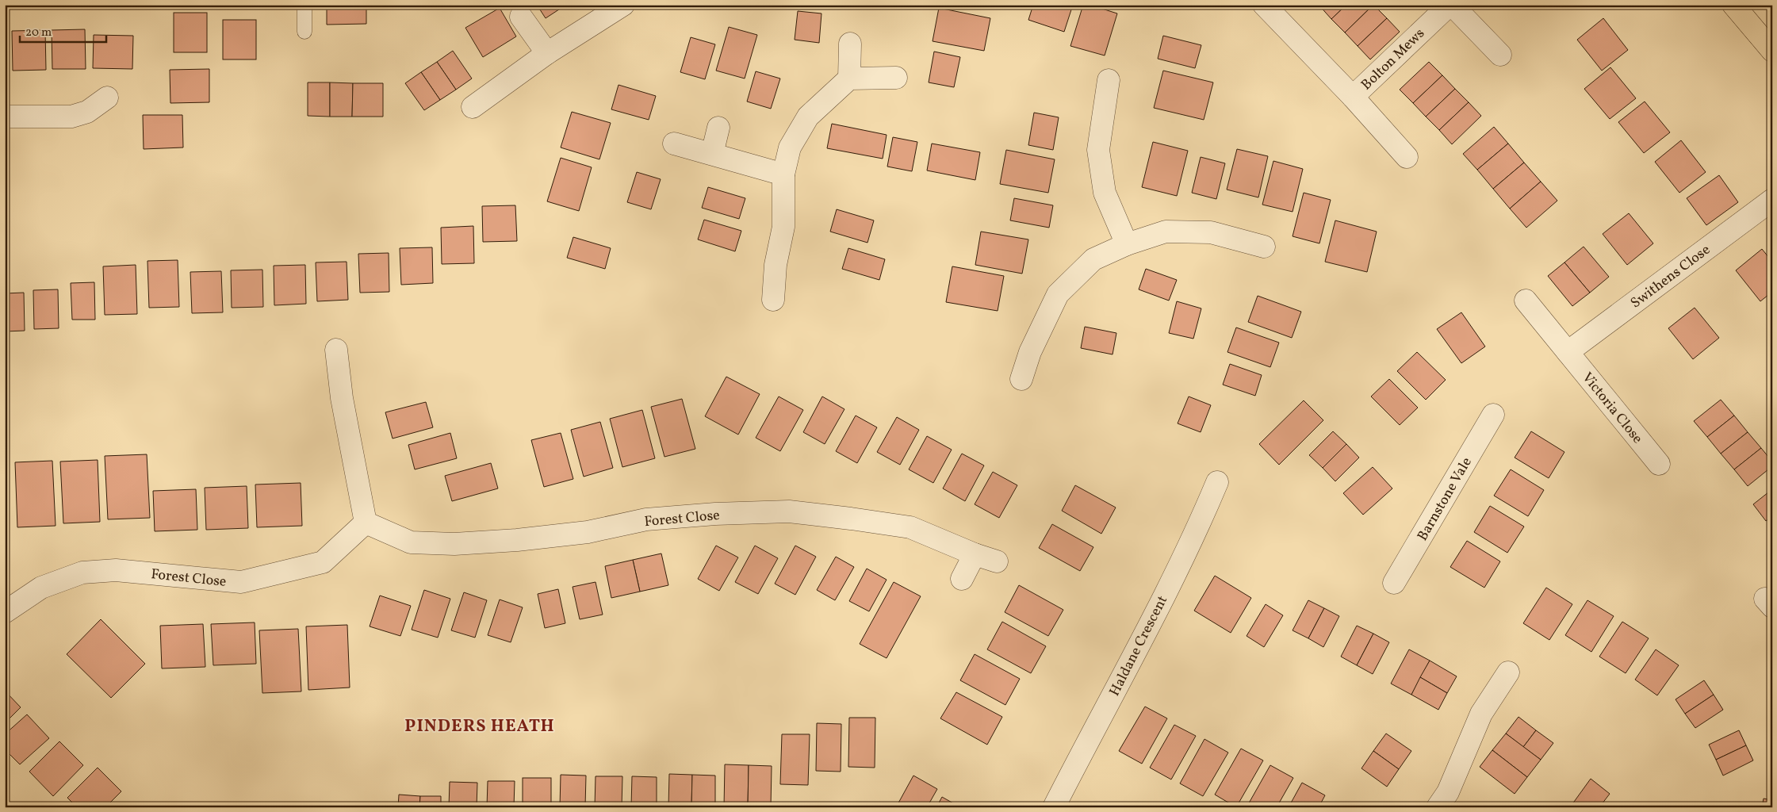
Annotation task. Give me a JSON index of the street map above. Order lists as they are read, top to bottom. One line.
{"streets":{"street":["Bolton Mews","Swithens Close","Victoria Close","Barnstone Vale","Forest Close","Haldane Crescent"]},"crossings":[["Swithens Close","Victoria Close"]],"districts":["PINDERS HEATH"],"scale_bar":"20 m"}
